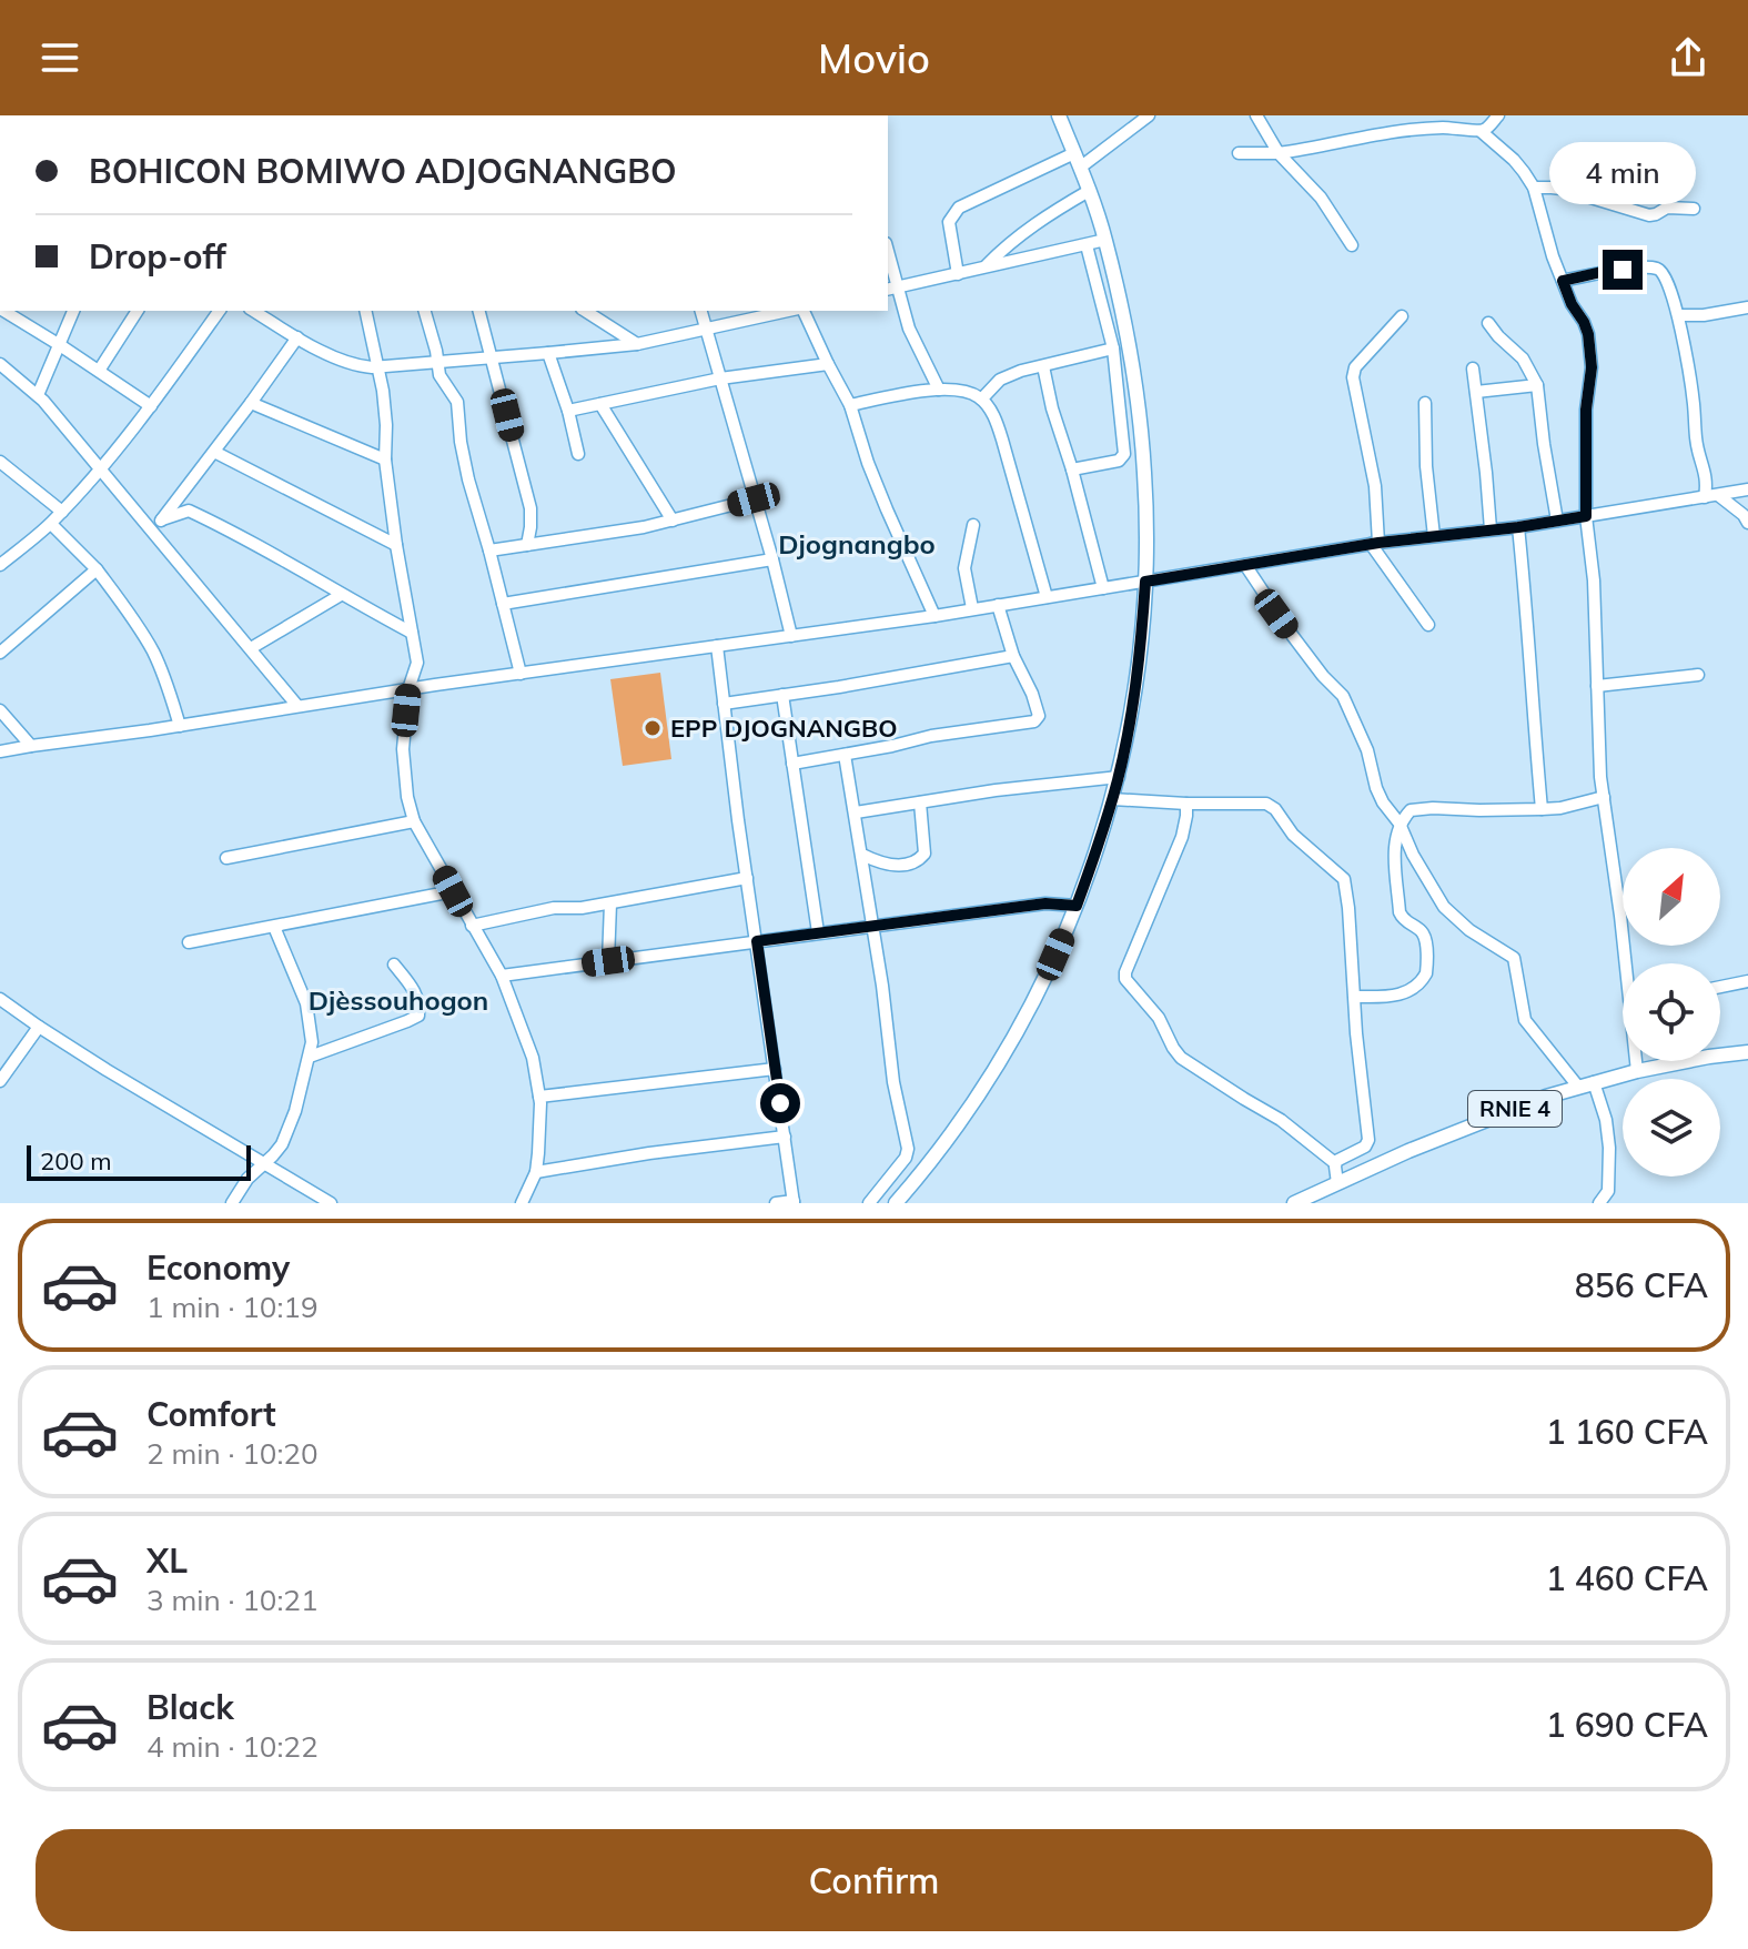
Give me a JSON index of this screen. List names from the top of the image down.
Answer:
{
  "streets": {
    "main road": ["RNIE 4"]
  },
  "districts": ["Djognangbo", "Djèssouhogon"],
  "places": ["EPP DJOGNANGBO"],
  "scale_bar": "200 m",
  "north": "top right",
  "page": {
    "header": "Movio",
    "banner": ["BOHICON BOMIWO ADJOGNANGBO", "Drop-off"],
    "bubble": "4 min",
    "scale": "200 m",
    "list": [
      {
        "name": "Economy",
        "note": "1 min · 10:19",
        "value": "856 CFA"
      },
      {
        "name": "Comfort",
        "note": "2 min · 10:20",
        "value": "1 160 CFA"
      },
      {
        "name": "XL",
        "note": "3 min · 10:21",
        "value": "1 460 CFA"
      },
      {
        "name": "Black",
        "note": "4 min · 10:22",
        "value": "1 690 CFA"
      }
    ],
    "buttons": "Confirm"
  }
}
